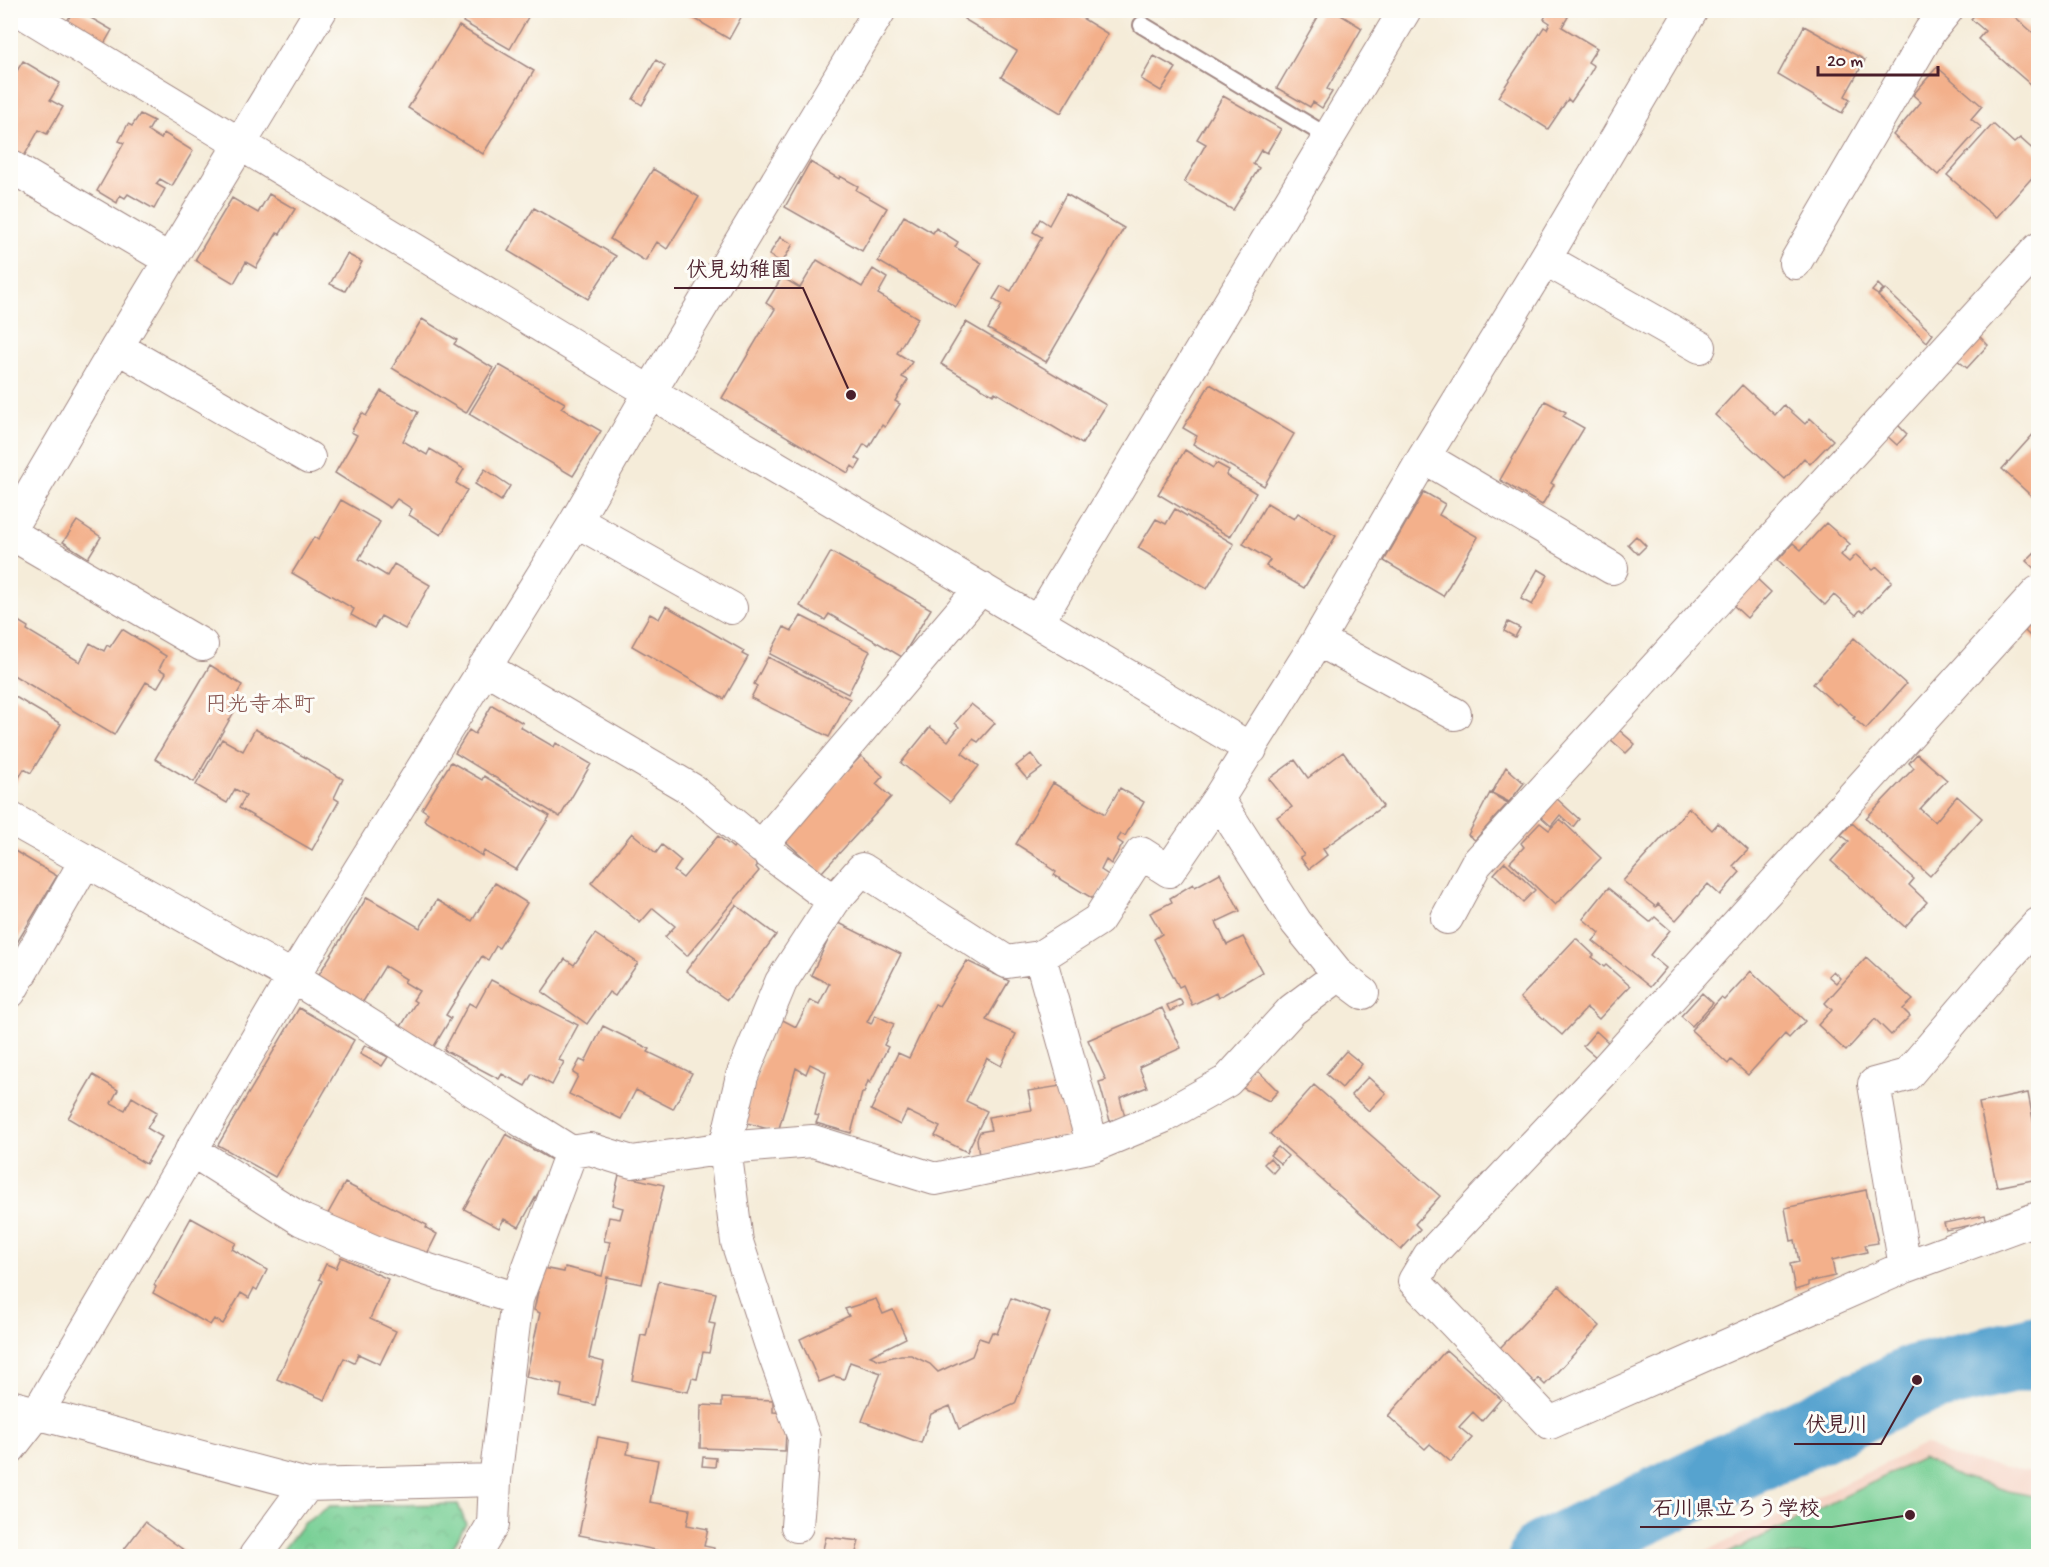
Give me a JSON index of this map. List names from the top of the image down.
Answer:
{
  "districts": ["円光寺本町"],
  "places": ["伏見幼稚園", "伏見川", "石川県立ろう学校"],
  "scale_bar": "20 m"
}
